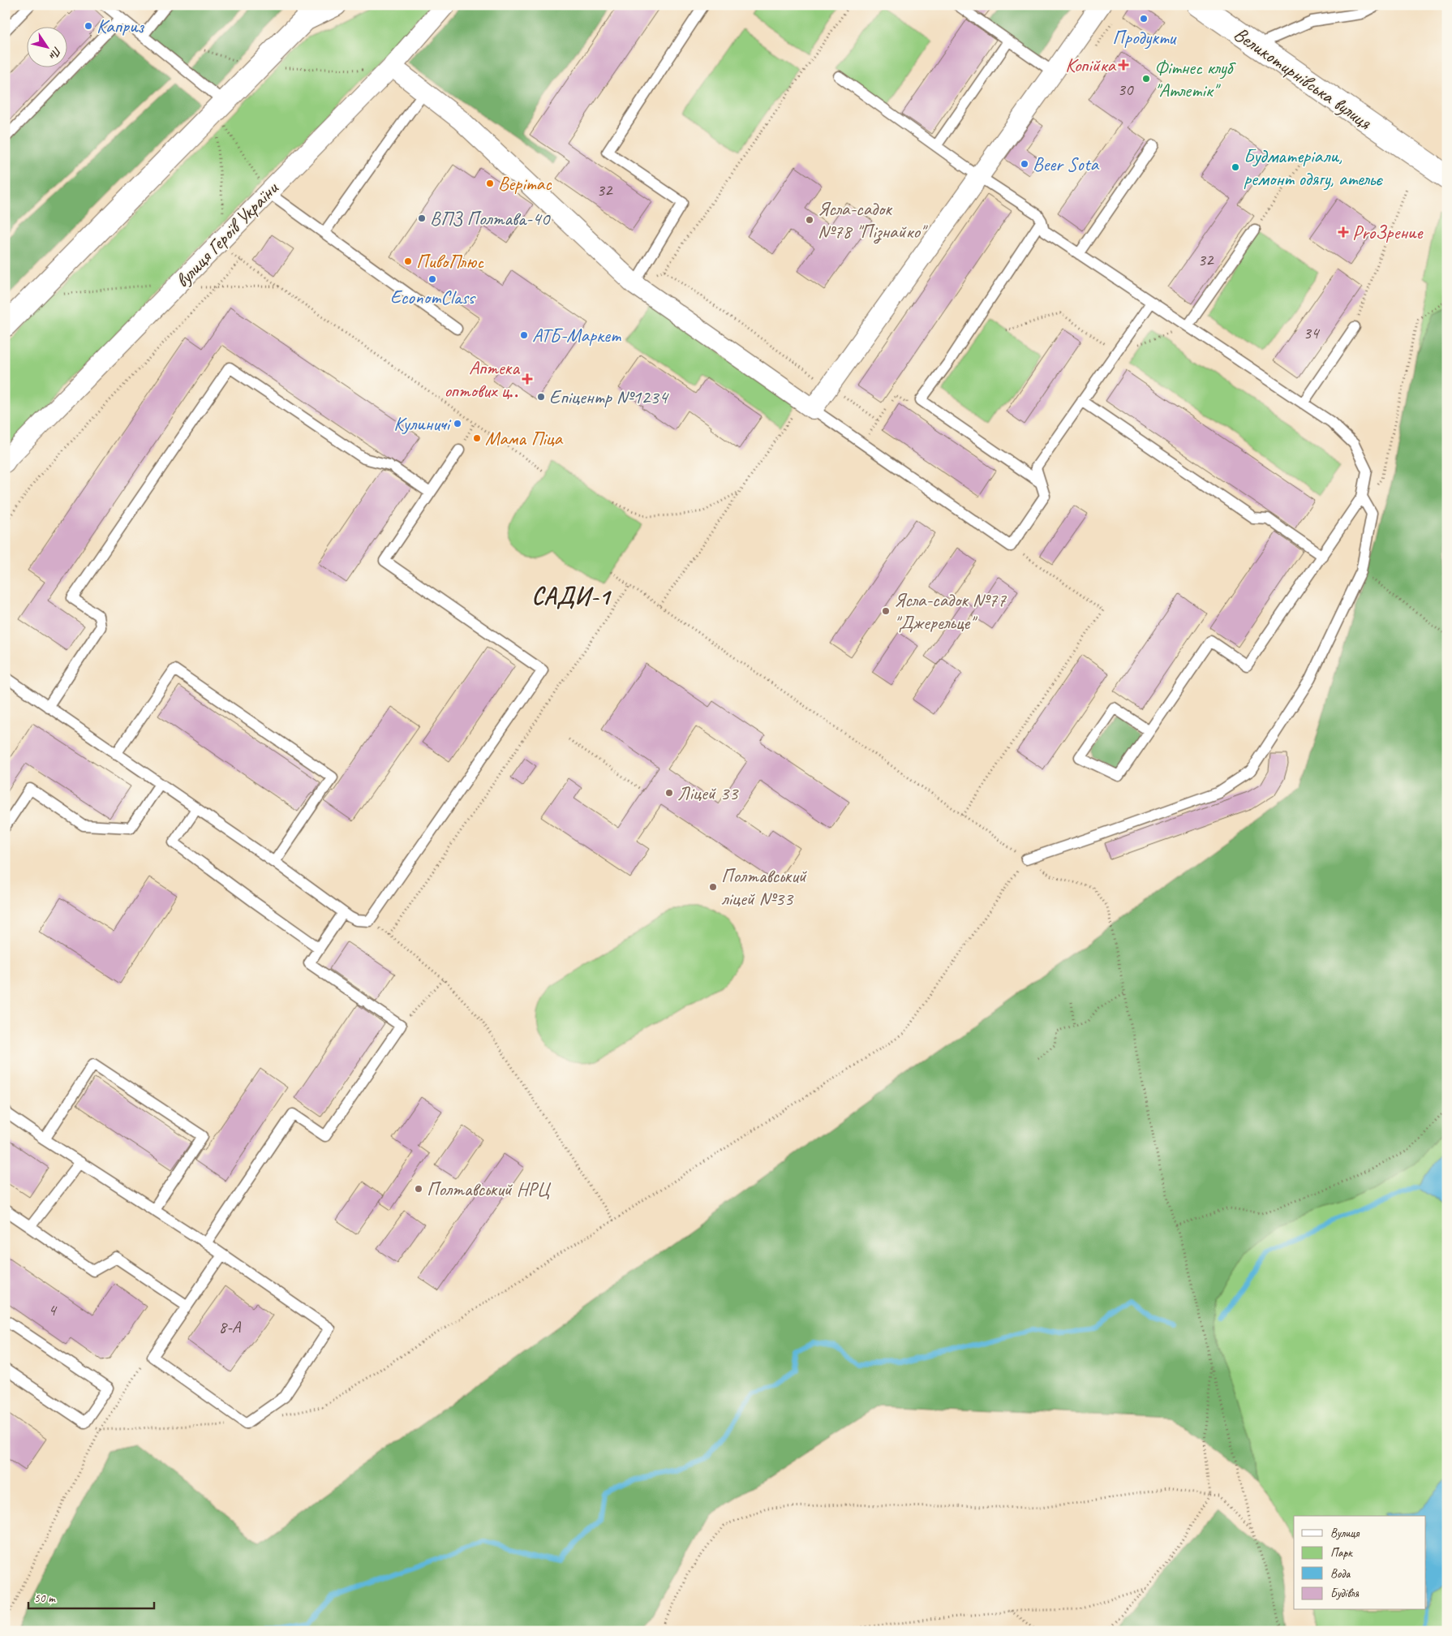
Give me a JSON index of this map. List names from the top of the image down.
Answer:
{
  "streets": {
    "main road": ["Великотирнівська вулиця"],
    "street": ["вулиця Героїв України"]
  },
  "districts": ["САДИ-1"],
  "places": {
    "other": [
      "Продукти",
      "Каприз",
      "Фітнес клуб \"Атлетік\"",
      "Beer Sota",
      "Будматеріали, ремонт одягу, ательє",
      "Верітас",
      "ВПЗ Полтава-40",
      "Ясла-садок №78 \"Пізнайко\"",
      "ПивоПлюс",
      "EconomClass",
      "АТБ-Маркет",
      "Епіцентр №1234",
      "Кулиничі",
      "Мама Піца",
      "Ясла-садок №77 \"Джерельце\"",
      "Ліцей 33",
      "Полтавський ліцей №33",
      "Полтавський НРЦ"
    ],
    "health": ["Копійка", "ProЗрение", "Аптека оптових ц‥"]
  },
  "house_numbers": [
    "30",
    "32",
    "32",
    "34",
    "4",
    "8-А"
  ],
  "legend": [
    "Вулиця",
    "Парк",
    "Вода",
    "Будівля"
  ],
  "scale_bar": "50 m",
  "north": "bottom right"
}
